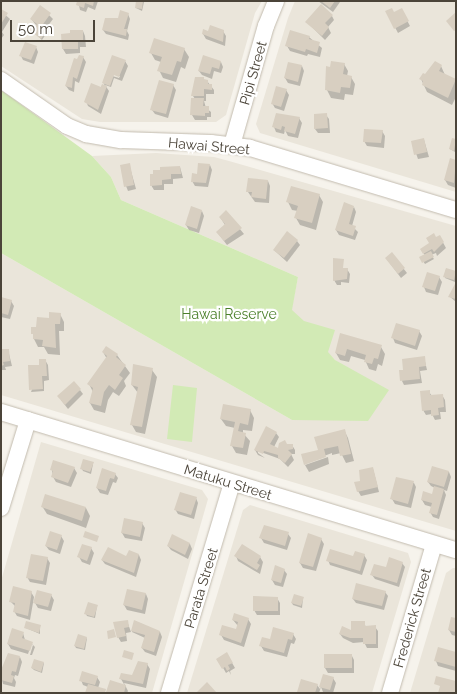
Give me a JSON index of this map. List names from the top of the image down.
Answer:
{
  "streets": {
    "street": [
      "Pipi Street",
      "Hawai Street",
      "Matuku Street",
      "Parata Street",
      "Frederick Street"
    ]
  },
  "crossings": [
    ["Pipi Street", "Hawai Street"],
    ["Matuku Street", "Parata Street"],
    ["Matuku Street", "Frederick Street"]
  ],
  "parks": ["Hawai Reserve"],
  "scale_bar": "50 m"
}
